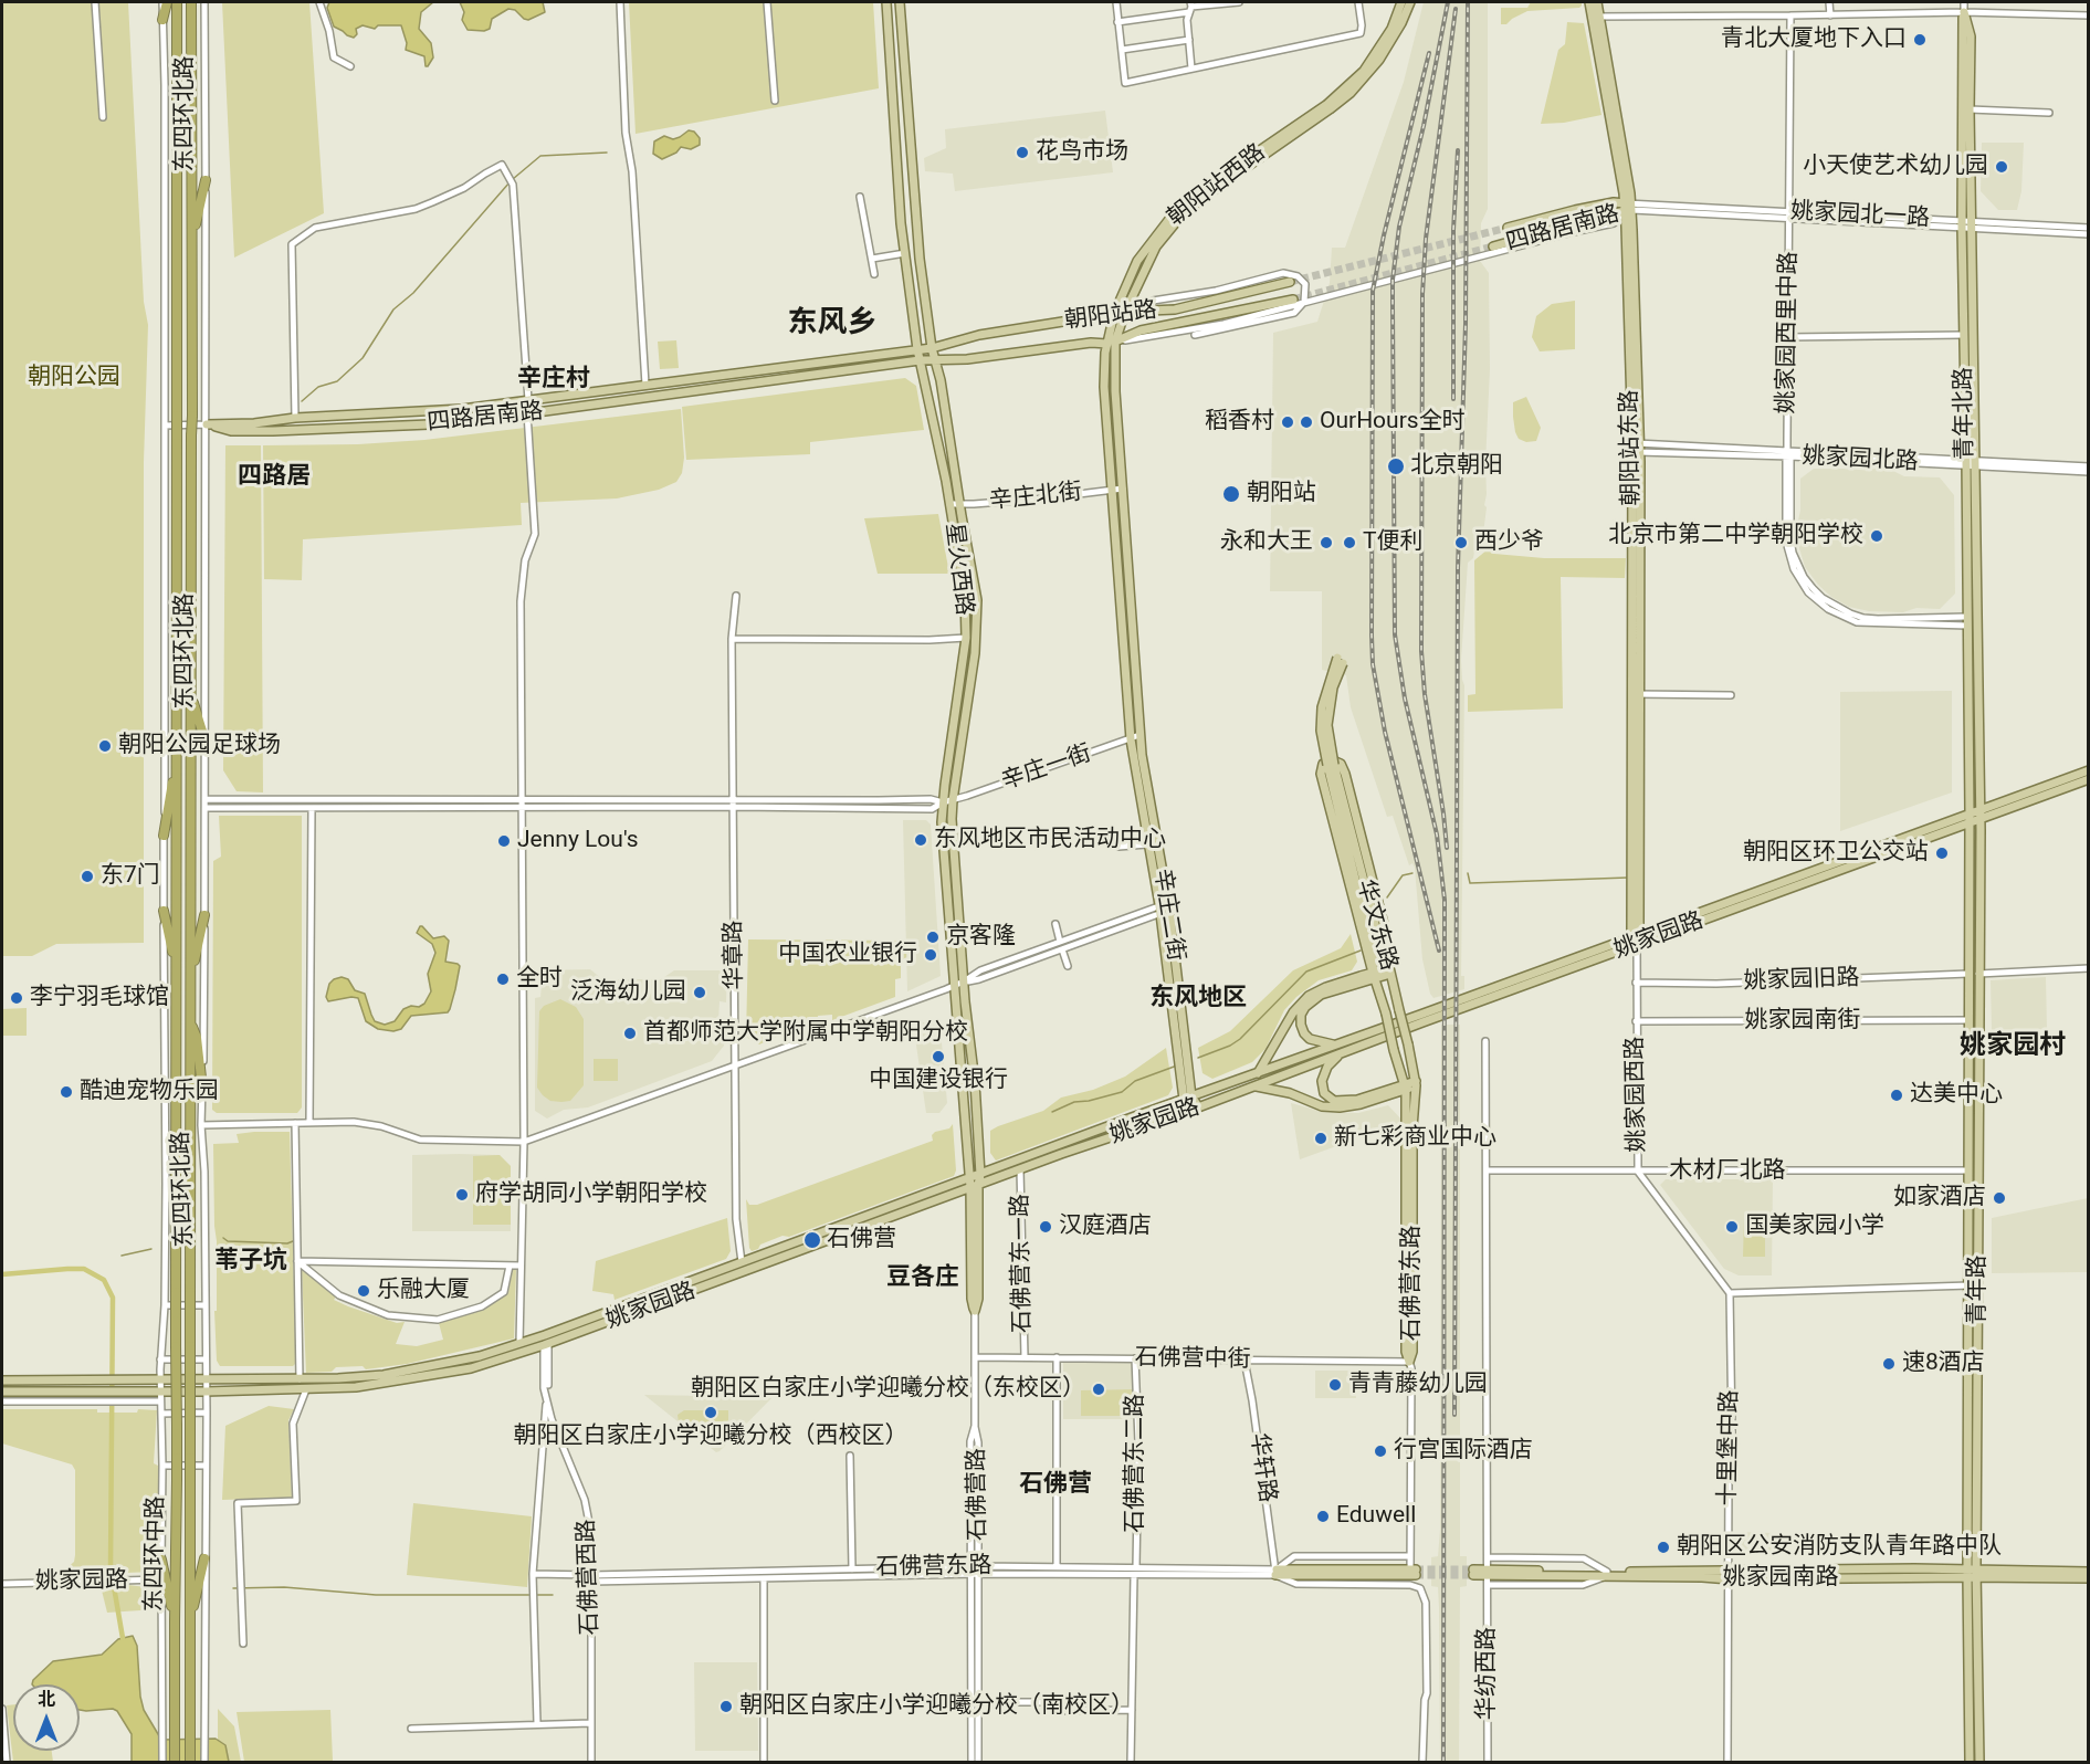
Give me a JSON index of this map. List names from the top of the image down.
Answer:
{
  "streets": {
    "highway": ["东四环北路", "东四环中路"],
    "main road": [
      "朝阳站西路",
      "四路居南路",
      "朝阳站路",
      "青年北路",
      "朝阳站东路",
      "星火西路",
      "辛庄二街",
      "华文东路",
      "姚家园路",
      "石佛营东路",
      "青年路",
      "石佛营路",
      "姚家园南路"
    ],
    "street": [
      "姚家园北一路",
      "姚家园西里中路",
      "姚家园北路",
      "辛庄北街",
      "辛庄一街",
      "华章路",
      "姚家园旧路",
      "姚家园南街",
      "姚家园西路",
      "木材厂北路",
      "石佛营东一路",
      "石佛营中街",
      "十里堡中路",
      "石佛营东二路",
      "华轩路",
      "石佛营西路",
      "华纺西路"
    ]
  },
  "crossings": [
    ["东四环北路", "四路居南路"],
    ["东四环北路", "朝阳站路"],
    ["东四环北路", "姚家园路"],
    ["东四环北路", "东四环中路"],
    ["朝阳站西路", "朝阳站路"],
    ["朝阳站西路", "辛庄北街"],
    ["朝阳站西路", "辛庄二街"],
    ["姚家园北一路", "四路居南路"],
    ["姚家园北一路", "姚家园西里中路"],
    ["姚家园北一路", "青年北路"],
    ["姚家园北一路", "朝阳站东路"],
    ["四路居南路", "朝阳站路"],
    ["四路居南路", "朝阳站东路"],
    ["四路居南路", "星火西路"],
    ["朝阳站路", "星火西路"],
    ["姚家园西里中路", "青年北路"],
    ["姚家园西里中路", "姚家园北路"],
    ["青年北路", "姚家园北路"],
    ["青年北路", "姚家园路"],
    ["青年北路", "青年路"],
    ["朝阳站东路", "姚家园北路"],
    ["朝阳站东路", "姚家园路"],
    ["辛庄北街", "星火西路"],
    ["辛庄北街", "辛庄二街"],
    ["星火西路", "辛庄一街"],
    ["星火西路", "姚家园路"],
    ["星火西路", "石佛营路"],
    ["辛庄一街", "辛庄二街"],
    ["辛庄一街", "华章路"],
    ["辛庄二街", "姚家园路"],
    ["华文东路", "石佛营东路"],
    ["姚家园路", "华章路"],
    ["姚家园路", "姚家园西路"],
    ["姚家园路", "石佛营东一路"],
    ["姚家园路", "青年路"],
    ["姚家园路", "石佛营路"],
    ["姚家园路", "东四环中路"],
    ["姚家园路", "石佛营西路"],
    ["姚家园旧路", "姚家园西路"],
    ["姚家园旧路", "青年路"],
    ["姚家园南街", "姚家园西路"],
    ["姚家园南街", "青年路"],
    ["姚家园西路", "木材厂北路"],
    ["姚家园西路", "十里堡中路"],
    ["木材厂北路", "青年路"],
    ["木材厂北路", "华纺西路"],
    ["石佛营东一路", "石佛营中街"],
    ["石佛营东路", "石佛营中街"],
    ["石佛营东路", "石佛营东二路"],
    ["石佛营东路", "华轩路"],
    ["石佛营东路", "石佛营路"],
    ["石佛营东路", "石佛营西路"],
    ["青年路", "姚家园南路"],
    ["石佛营中街", "石佛营东二路"],
    ["石佛营中街", "华轩路"],
    ["石佛营中街", "石佛营路"],
    ["十里堡中路", "姚家园南路"]
  ],
  "districts": [
    "东风乡",
    "辛庄村",
    "四路居",
    "东风地区",
    "姚家园村",
    "苇子坑",
    "豆各庄",
    "石佛营"
  ],
  "parks": ["朝阳公园"],
  "places": [
    "青北大厦地下入口",
    "花鸟市场",
    "小天使艺术幼儿园",
    "稻香村",
    "OurHours全时",
    "北京朝阳",
    "朝阳站",
    "北京市第二中学朝阳学校",
    "永和大王",
    "T便利",
    "西少爷",
    "朝阳公园足球场",
    "东风地区市民活动中心",
    "Jenny Lou's",
    "朝阳区环卫公交站",
    "东7门",
    "京客隆",
    "中国农业银行",
    "全时",
    "泛海幼儿园",
    "李宁羽毛球馆",
    "首都师范大学附属中学朝阳分校",
    "中国建设银行",
    "酷迪宠物乐园",
    "达美中心",
    "新七彩商业中心",
    "府学胡同小学朝阳学校",
    "如家酒店",
    "汉庭酒店",
    "国美家园小学",
    "石佛营",
    "乐融大厦",
    "速8酒店",
    "青青藤幼儿园",
    "朝阳区白家庄小学迎曦分校（东校区）",
    "朝阳区白家庄小学迎曦分校（西校区）",
    "行宫国际酒店",
    "Eduwell",
    "朝阳区公安消防支队青年路中队",
    "朝阳区白家庄小学迎曦分校（南校区）"
  ],
  "north": "top"
}
